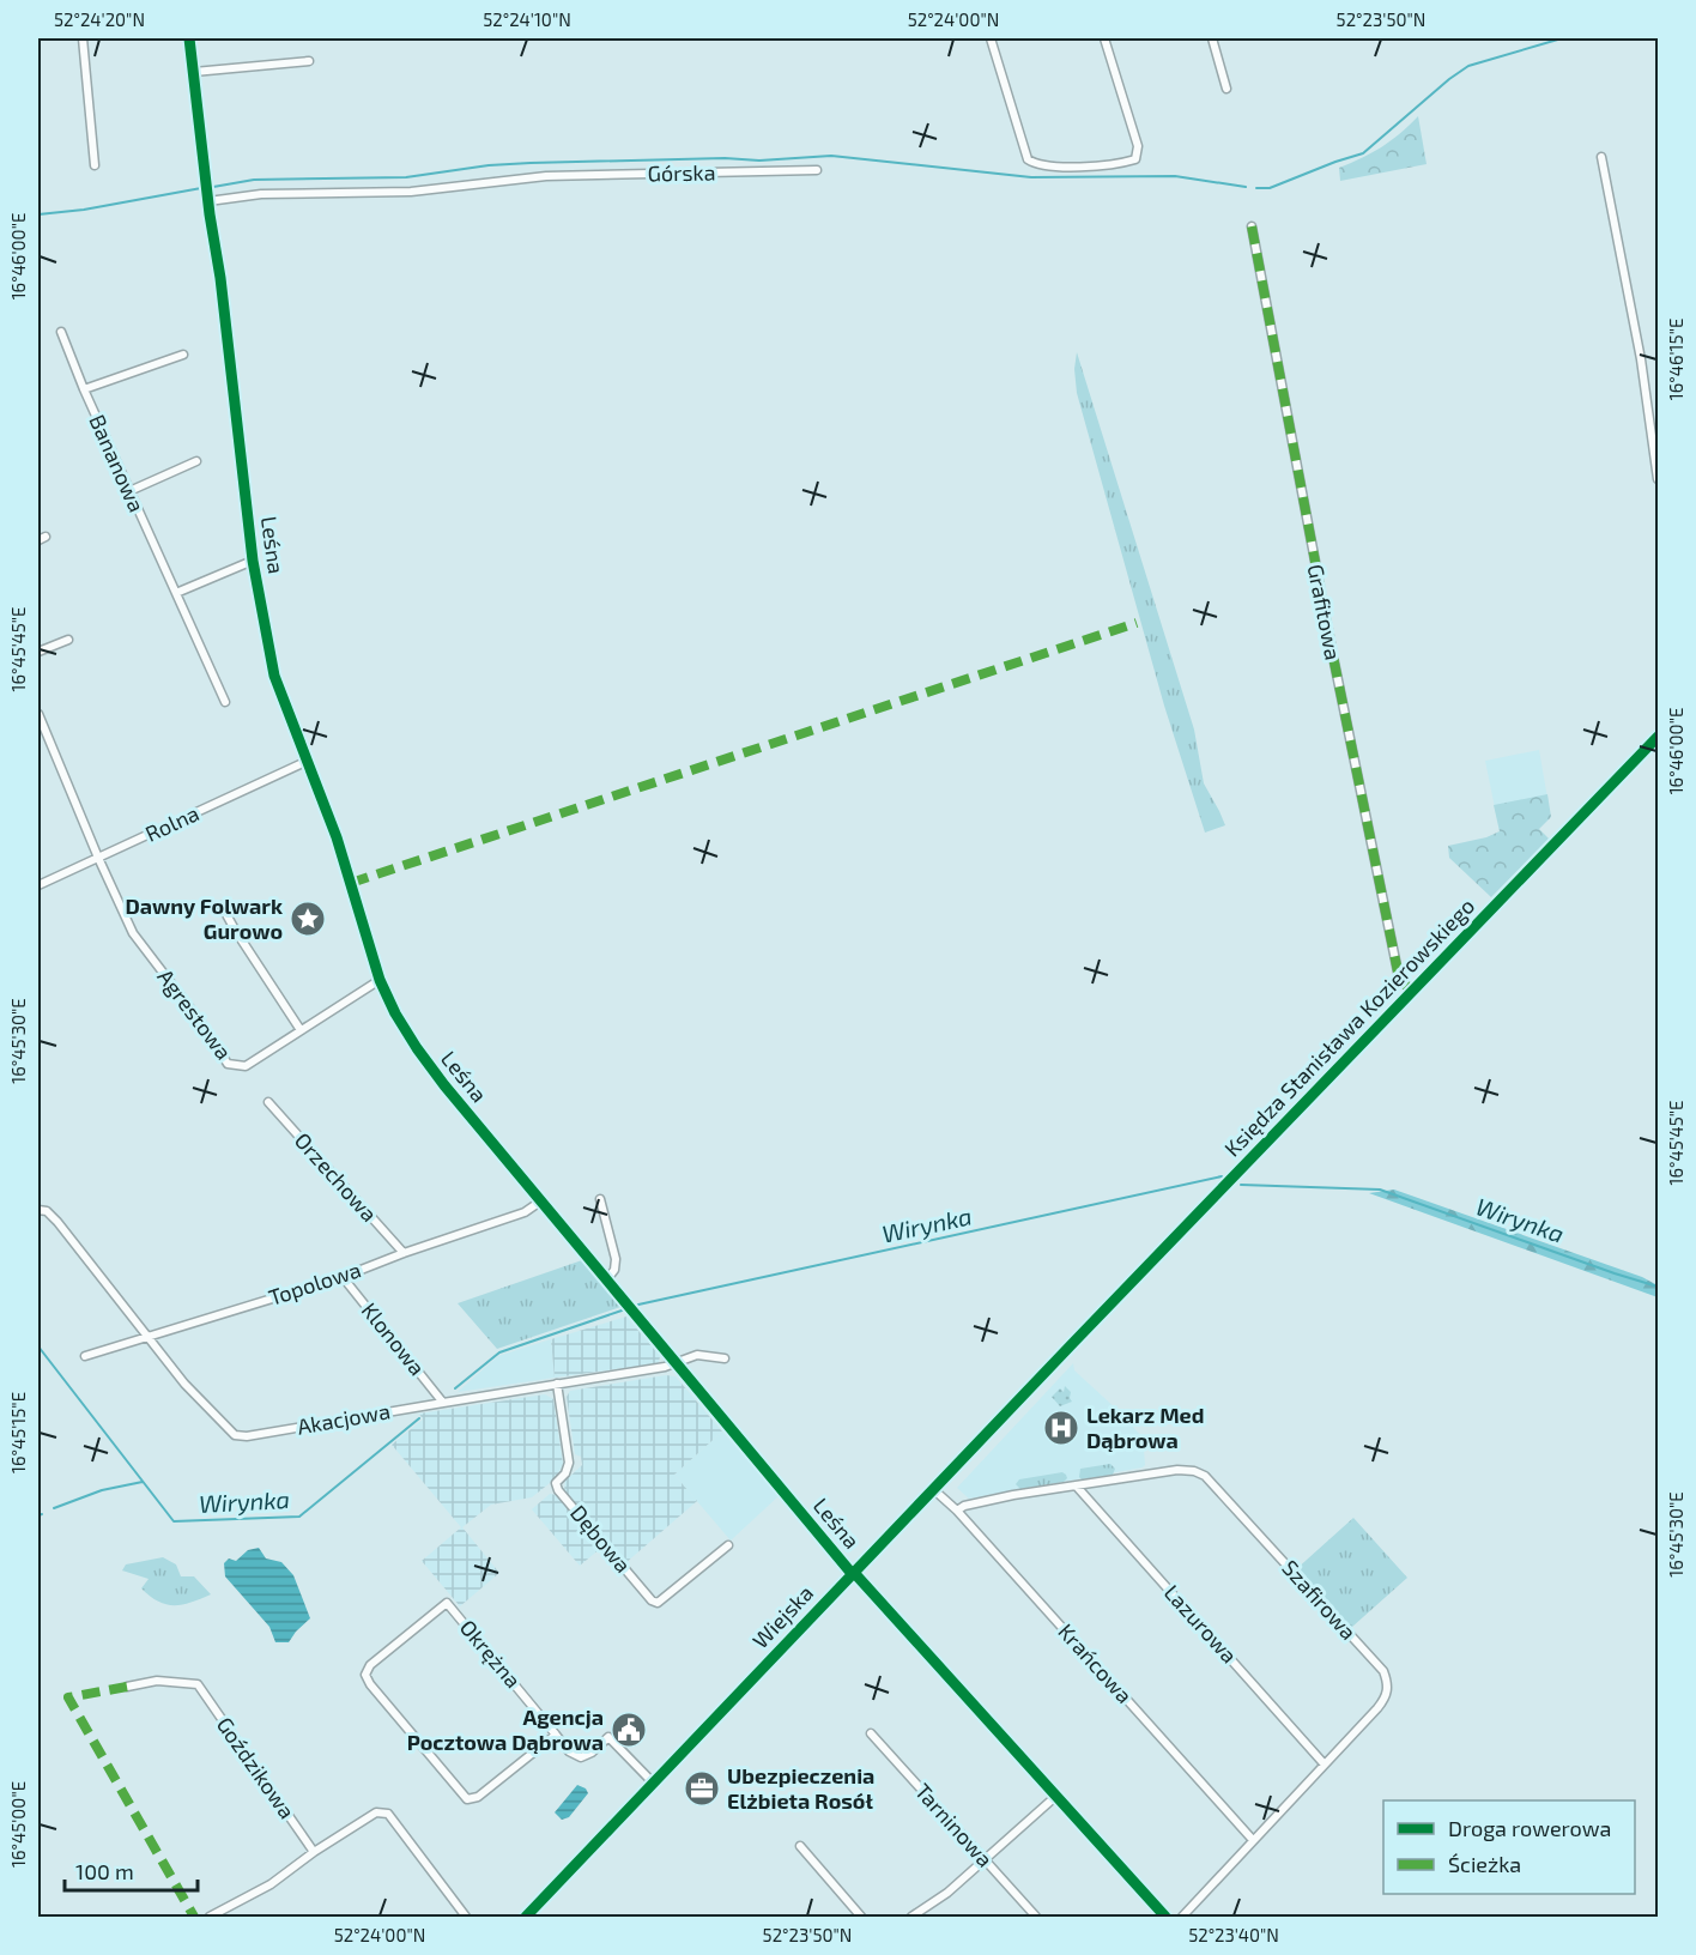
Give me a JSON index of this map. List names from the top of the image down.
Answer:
{
  "streets": {
    "street": [
      "Górska",
      "Bananowa",
      "Leśna",
      "Grafitowa",
      "Rolna",
      "Agrestowa",
      "Księdza Stanisława Kozierowskiego",
      "Orzechowa",
      "Topolowa",
      "Klonowa",
      "Akacjowa",
      "Dębowa",
      "Szafirowa",
      "Wiejska",
      "Lazurowa",
      "Okrężna",
      "Krańcowa",
      "Goździkowa",
      "Tarninowa"
    ]
  },
  "crossings": [
    ["Górska", "Leśna"],
    ["Leśna", "Rolna"],
    ["Leśna", "Agrestowa"],
    ["Leśna", "Topolowa"],
    ["Leśna", "Akacjowa"],
    ["Leśna", "Wiejska"],
    ["Grafitowa", "Księdza Stanisława Kozierowskiego"],
    ["Rolna", "Agrestowa"],
    ["Księdza Stanisława Kozierowskiego", "Wiejska"],
    ["Orzechowa", "Topolowa"],
    ["Topolowa", "Klonowa"],
    ["Topolowa", "Akacjowa"],
    ["Klonowa", "Akacjowa"],
    ["Akacjowa", "Dębowa"],
    ["Szafirowa", "Lazurowa"],
    ["Szafirowa", "Krańcowa"],
    ["Wiejska", "Okrężna"],
    ["Wiejska", "Krańcowa"]
  ],
  "water": ["Wirynka"],
  "places": {
    "place": ["Dawny Folwark Gurowo"],
    "hospital": ["Lekarz Med Dąbrowa"],
    "public building": ["Agencja Pocztowa Dąbrowa"],
    "office": ["Ubezpieczenia Elżbieta Rosół"]
  },
  "legend": ["Droga rowerowa", "Ścieżka"],
  "scale_bar": "100 m",
  "coordinates": [
    "52°24'20\"N",
    "52°24'10\"N",
    "52°24'00\"N",
    "52°23'50\"N",
    "16°46'00\"E",
    "16°46'15\"E",
    "16°45'45\"E",
    "16°45'30\"E",
    "16°45'15\"E",
    "16°45'00\"E",
    "52°23'40\"N"
  ]
}
